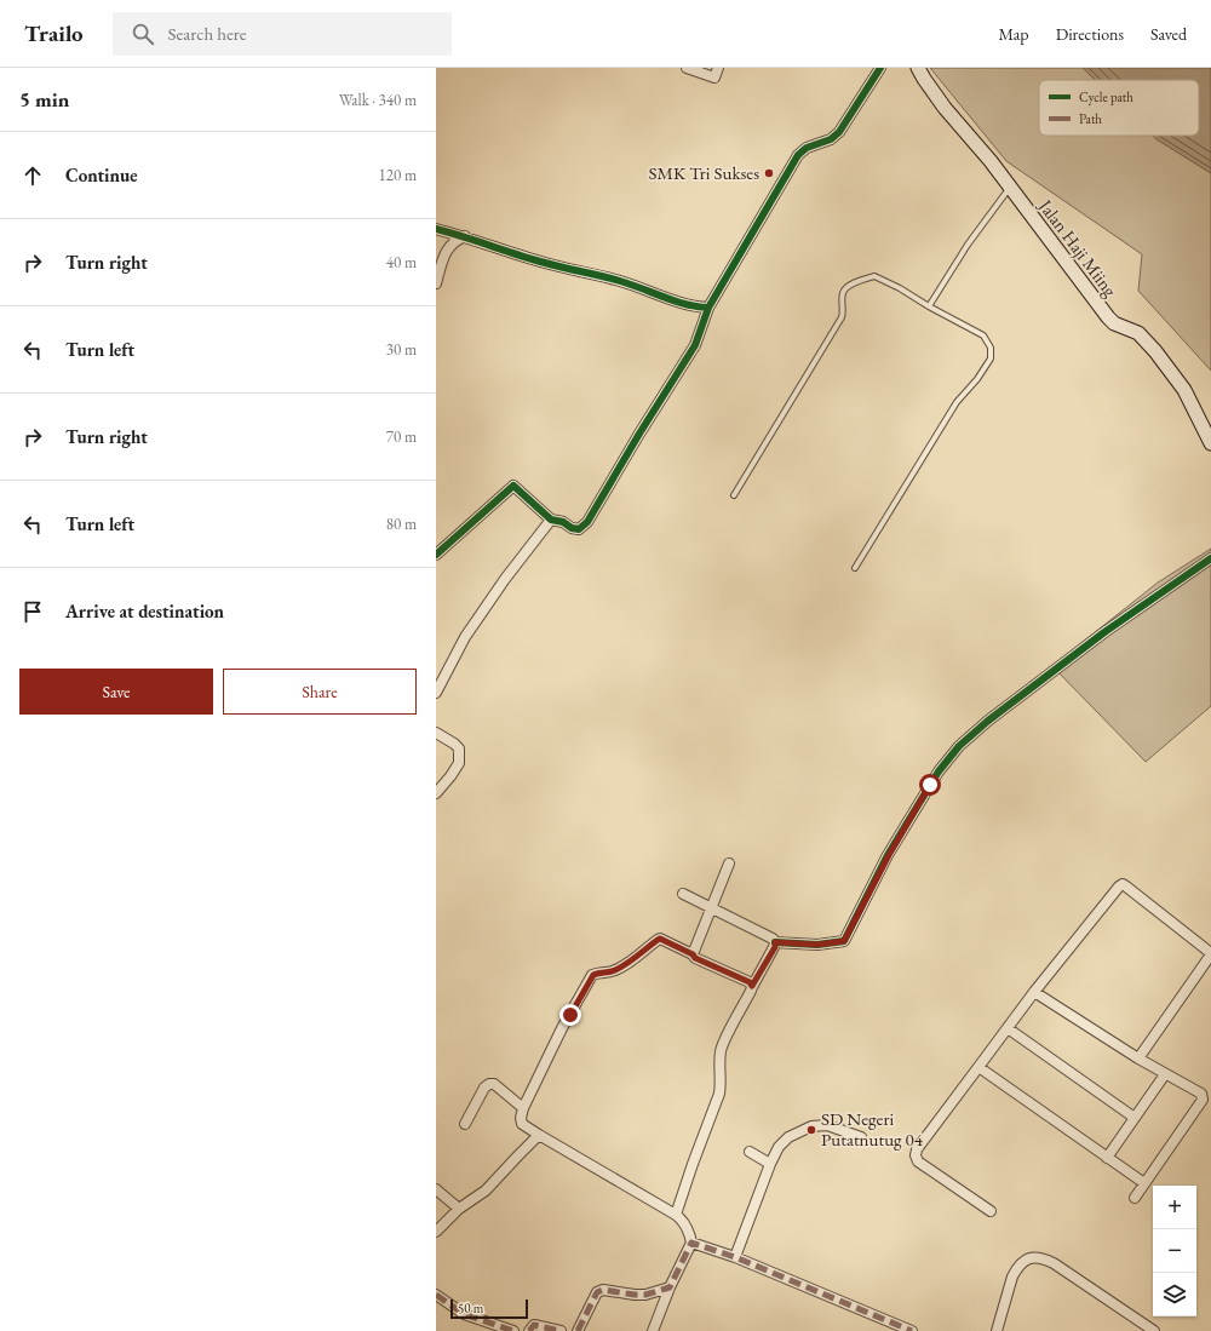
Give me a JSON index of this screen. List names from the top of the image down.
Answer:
{
  "streets": {
    "main road": ["Jalan Haji Miing"]
  },
  "places": ["SMK Tri Sukses", "SD Negeri Putatnutug 04"],
  "legend": ["Cycle path", "Path"],
  "scale_bar": "50 m",
  "page": {
    "header": "Trailo",
    "search": "Search here",
    "nav": ["Map", "Directions", "Saved"],
    "heading": ["5 min", "Walk · 340 m"],
    "list": [
      ["Continue", "120 m"],
      ["Turn right", "40 m"],
      ["Turn left", "30 m"],
      ["Turn right", "70 m"],
      ["Turn left", "80 m"],
      "Arrive at destination"
    ],
    "buttons": ["Save", "Share"],
    "map_buttons": ["+", "−"],
    "scale": "50 m"
  }
}
